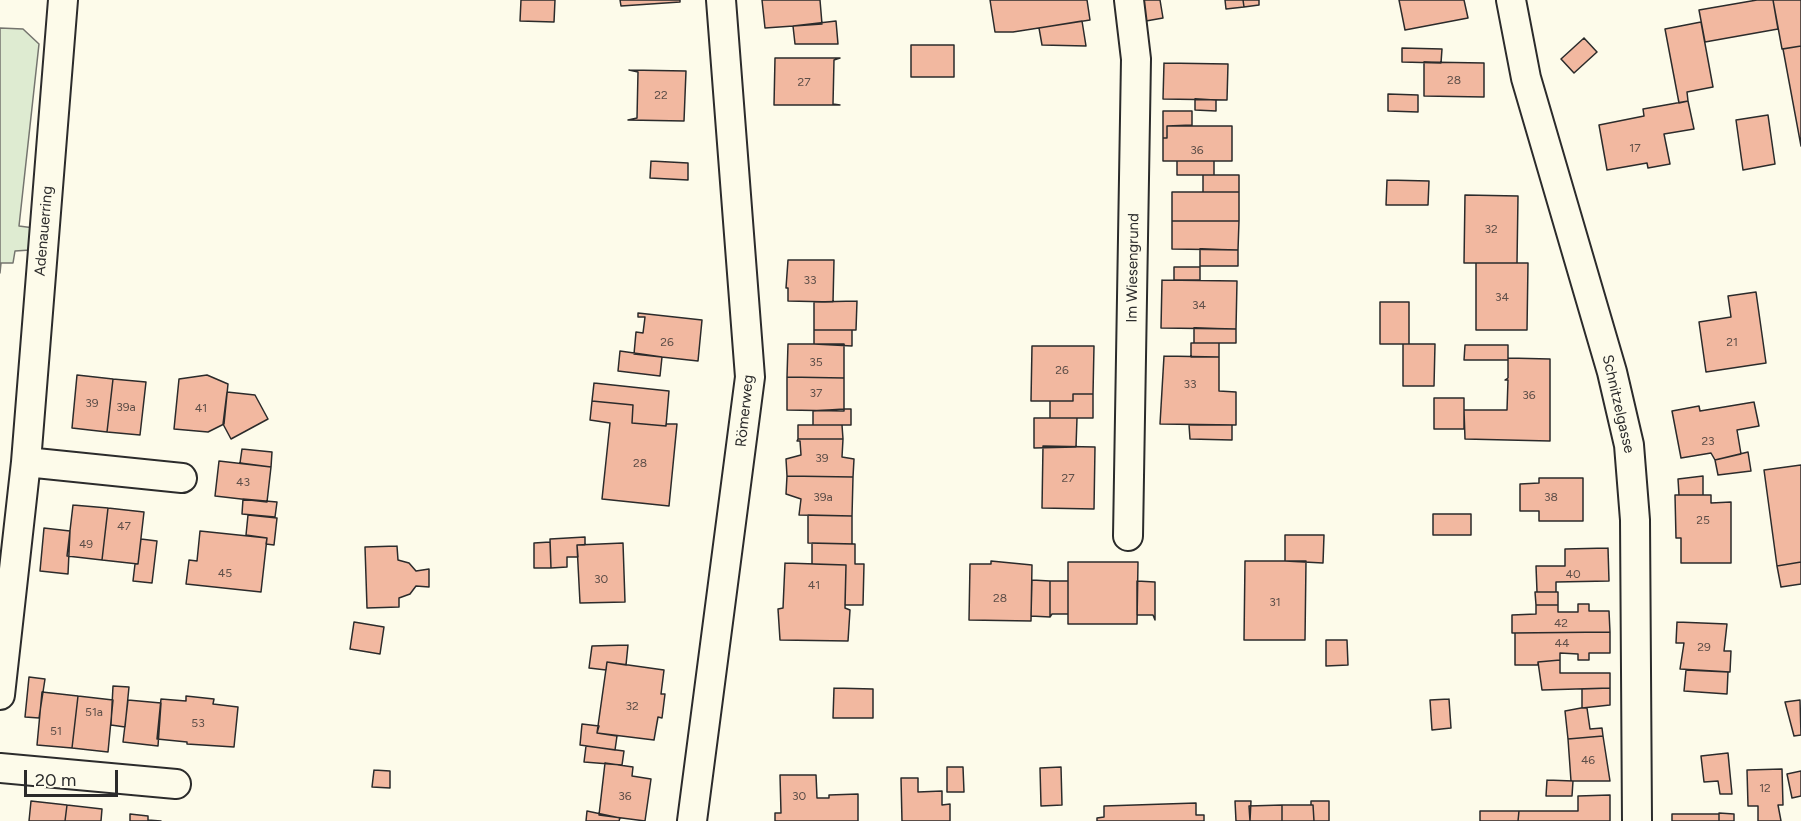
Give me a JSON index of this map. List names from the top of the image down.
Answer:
{
  "streets": {
    "street": [
      "Adenauerring",
      "Im Wiesengrund",
      "Schnitzelgasse",
      "Römerweg"
    ]
  },
  "house_numbers": [
    "28",
    "27",
    "22",
    "17",
    "36",
    "32",
    "33",
    "34",
    "34",
    "26",
    "21",
    "35",
    "26",
    "33",
    "37",
    "36",
    "39",
    "39a",
    "41",
    "23",
    "39",
    "28",
    "27",
    "43",
    "39a",
    "38",
    "25",
    "47",
    "49",
    "45",
    "40",
    "30",
    "41",
    "28",
    "31",
    "42",
    "44",
    "29",
    "32",
    "51a",
    "53",
    "51",
    "46",
    "12",
    "36",
    "30"
  ],
  "scale_bar": "20 m"
}
